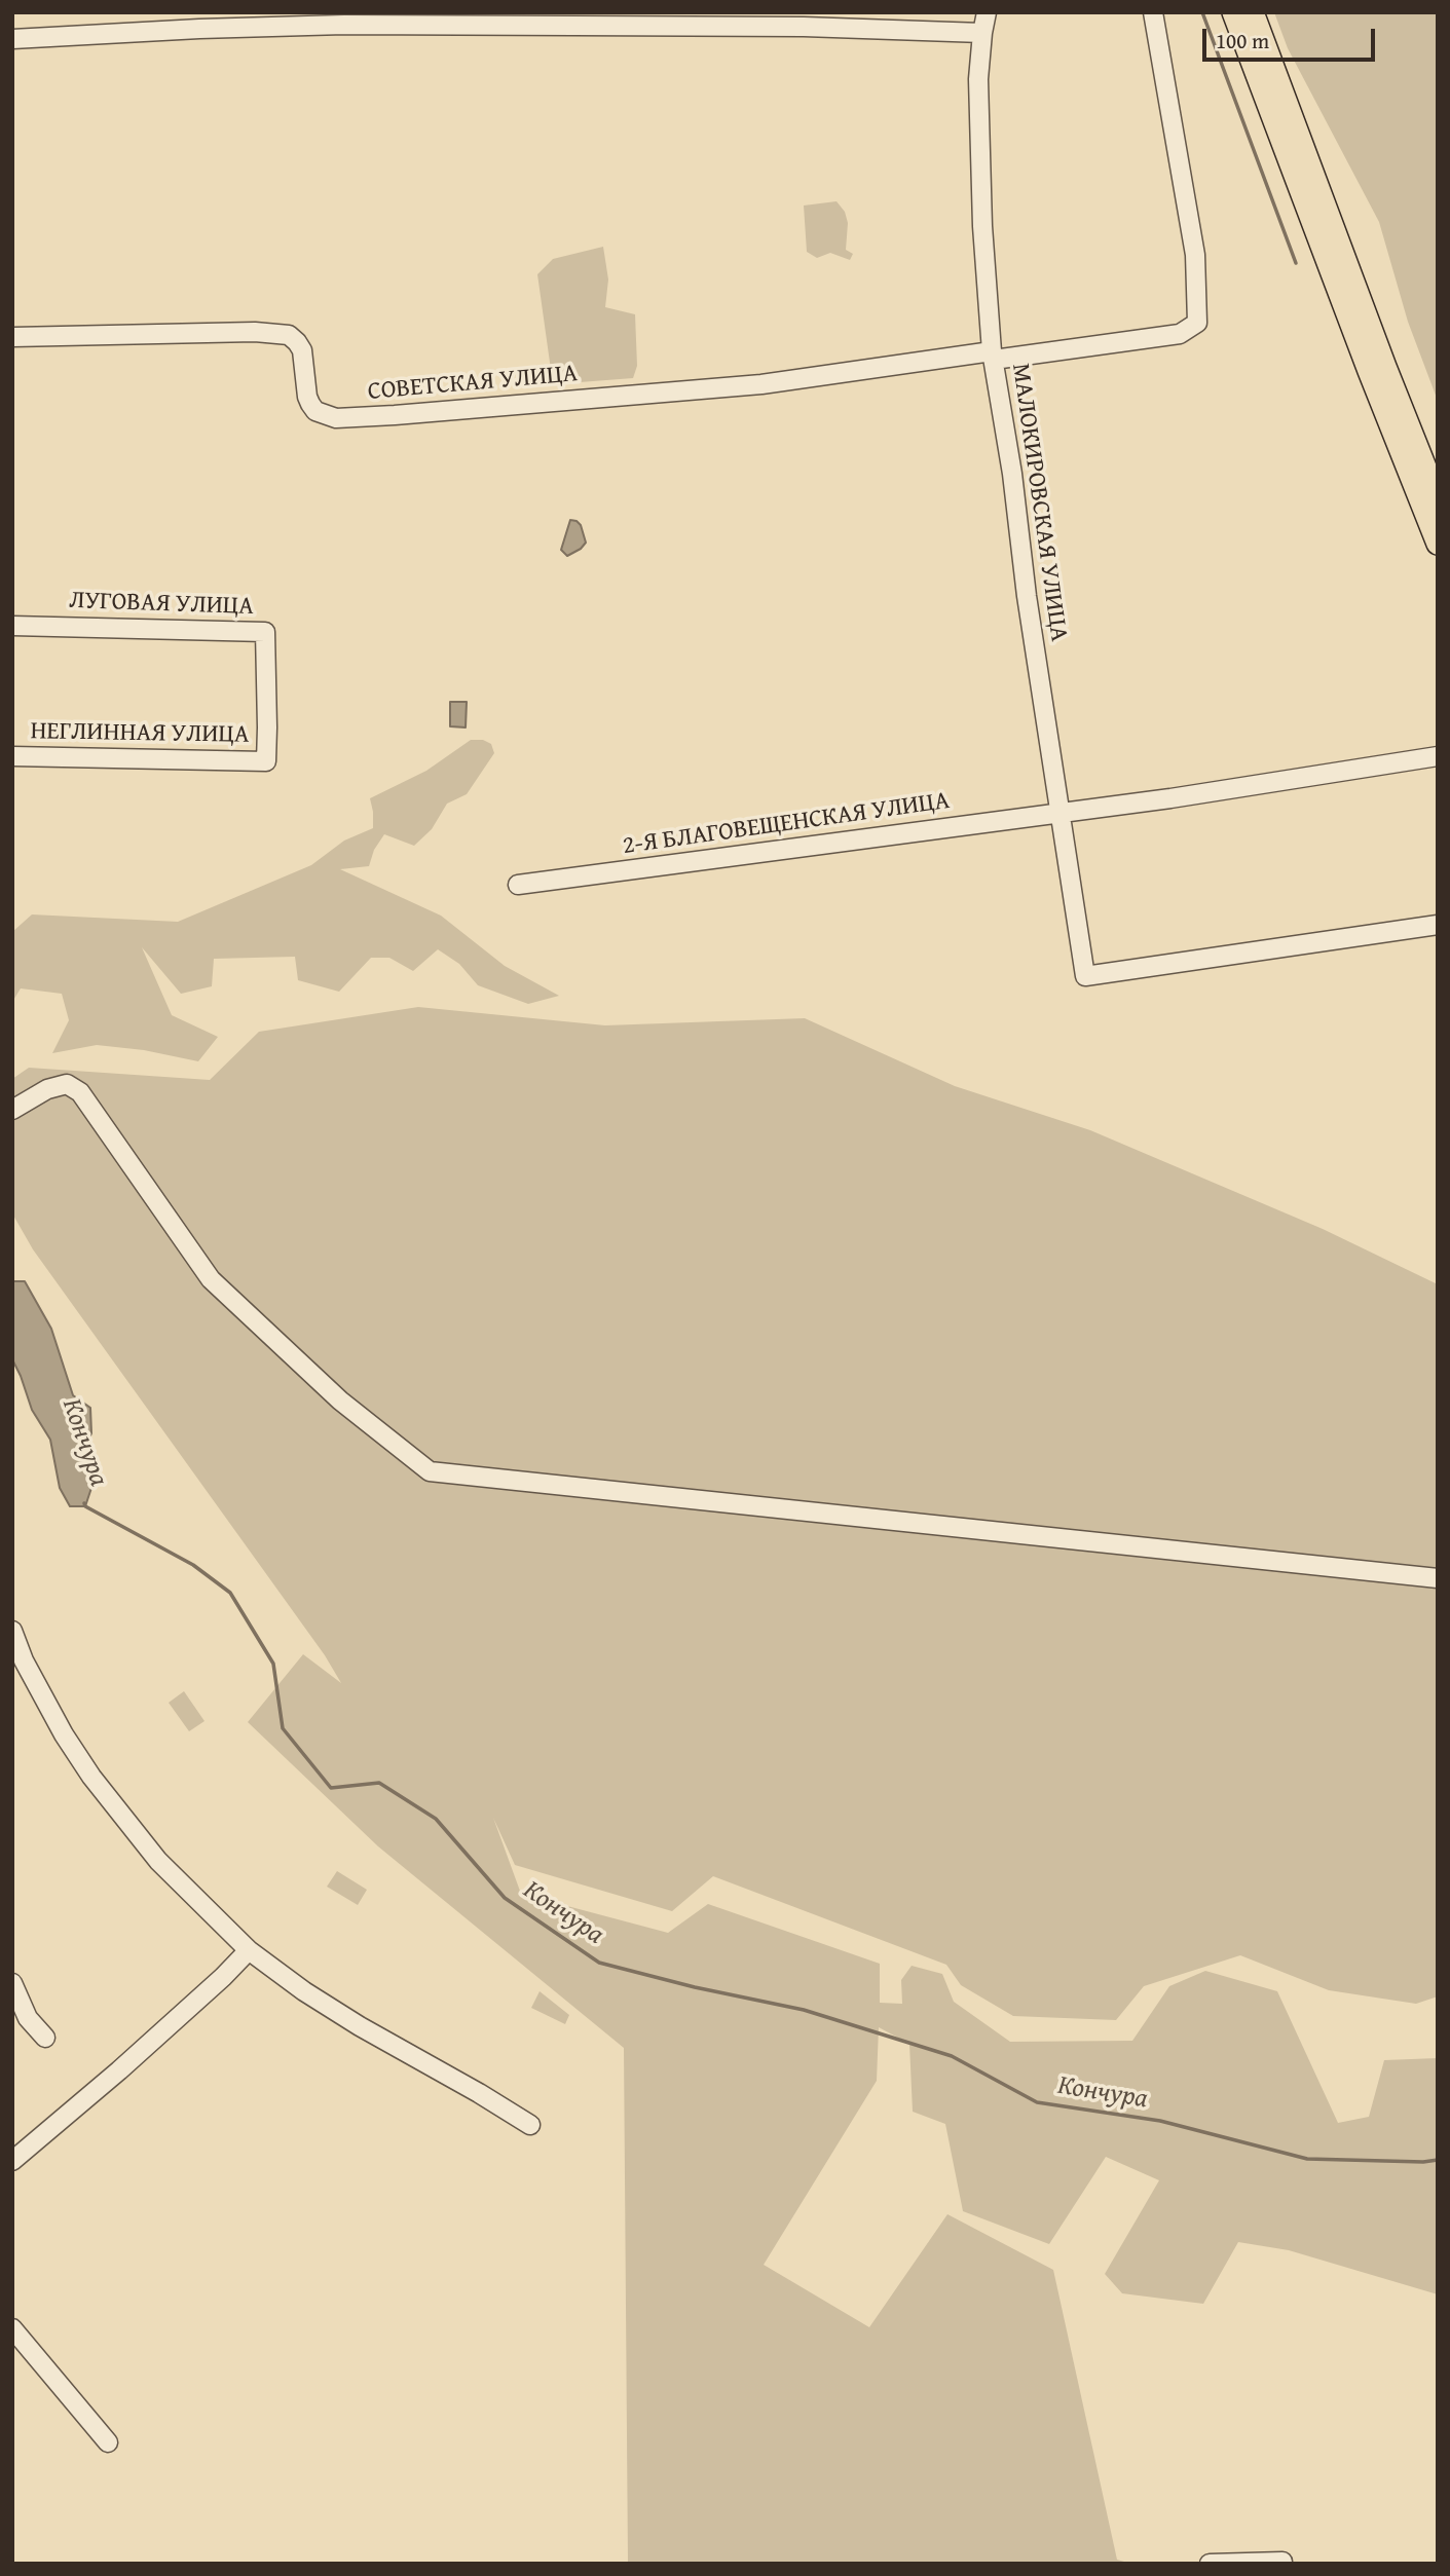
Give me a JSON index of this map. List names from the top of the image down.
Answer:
{
  "streets": {
    "street": [
      "СОВЕТСКАЯ УЛИЦА",
      "МАЛОКИРОВСКАЯ УЛИЦА",
      "ЛУГОВАЯ УЛИЦА",
      "НЕГЛИННАЯ УЛИЦА",
      "2-Я БЛАГОВЕЩЕНСКАЯ УЛИЦА"
    ]
  },
  "crossings": [
    ["СОВЕТСКАЯ УЛИЦА", "МАЛОКИРОВСКАЯ УЛИЦА"],
    ["МАЛОКИРОВСКАЯ УЛИЦА", "2-Я БЛАГОВЕЩЕНСКАЯ УЛИЦА"],
    ["ЛУГОВАЯ УЛИЦА", "НЕГЛИННАЯ УЛИЦА"]
  ],
  "water": ["Кончура"],
  "scale_bar": "100 m"
}
